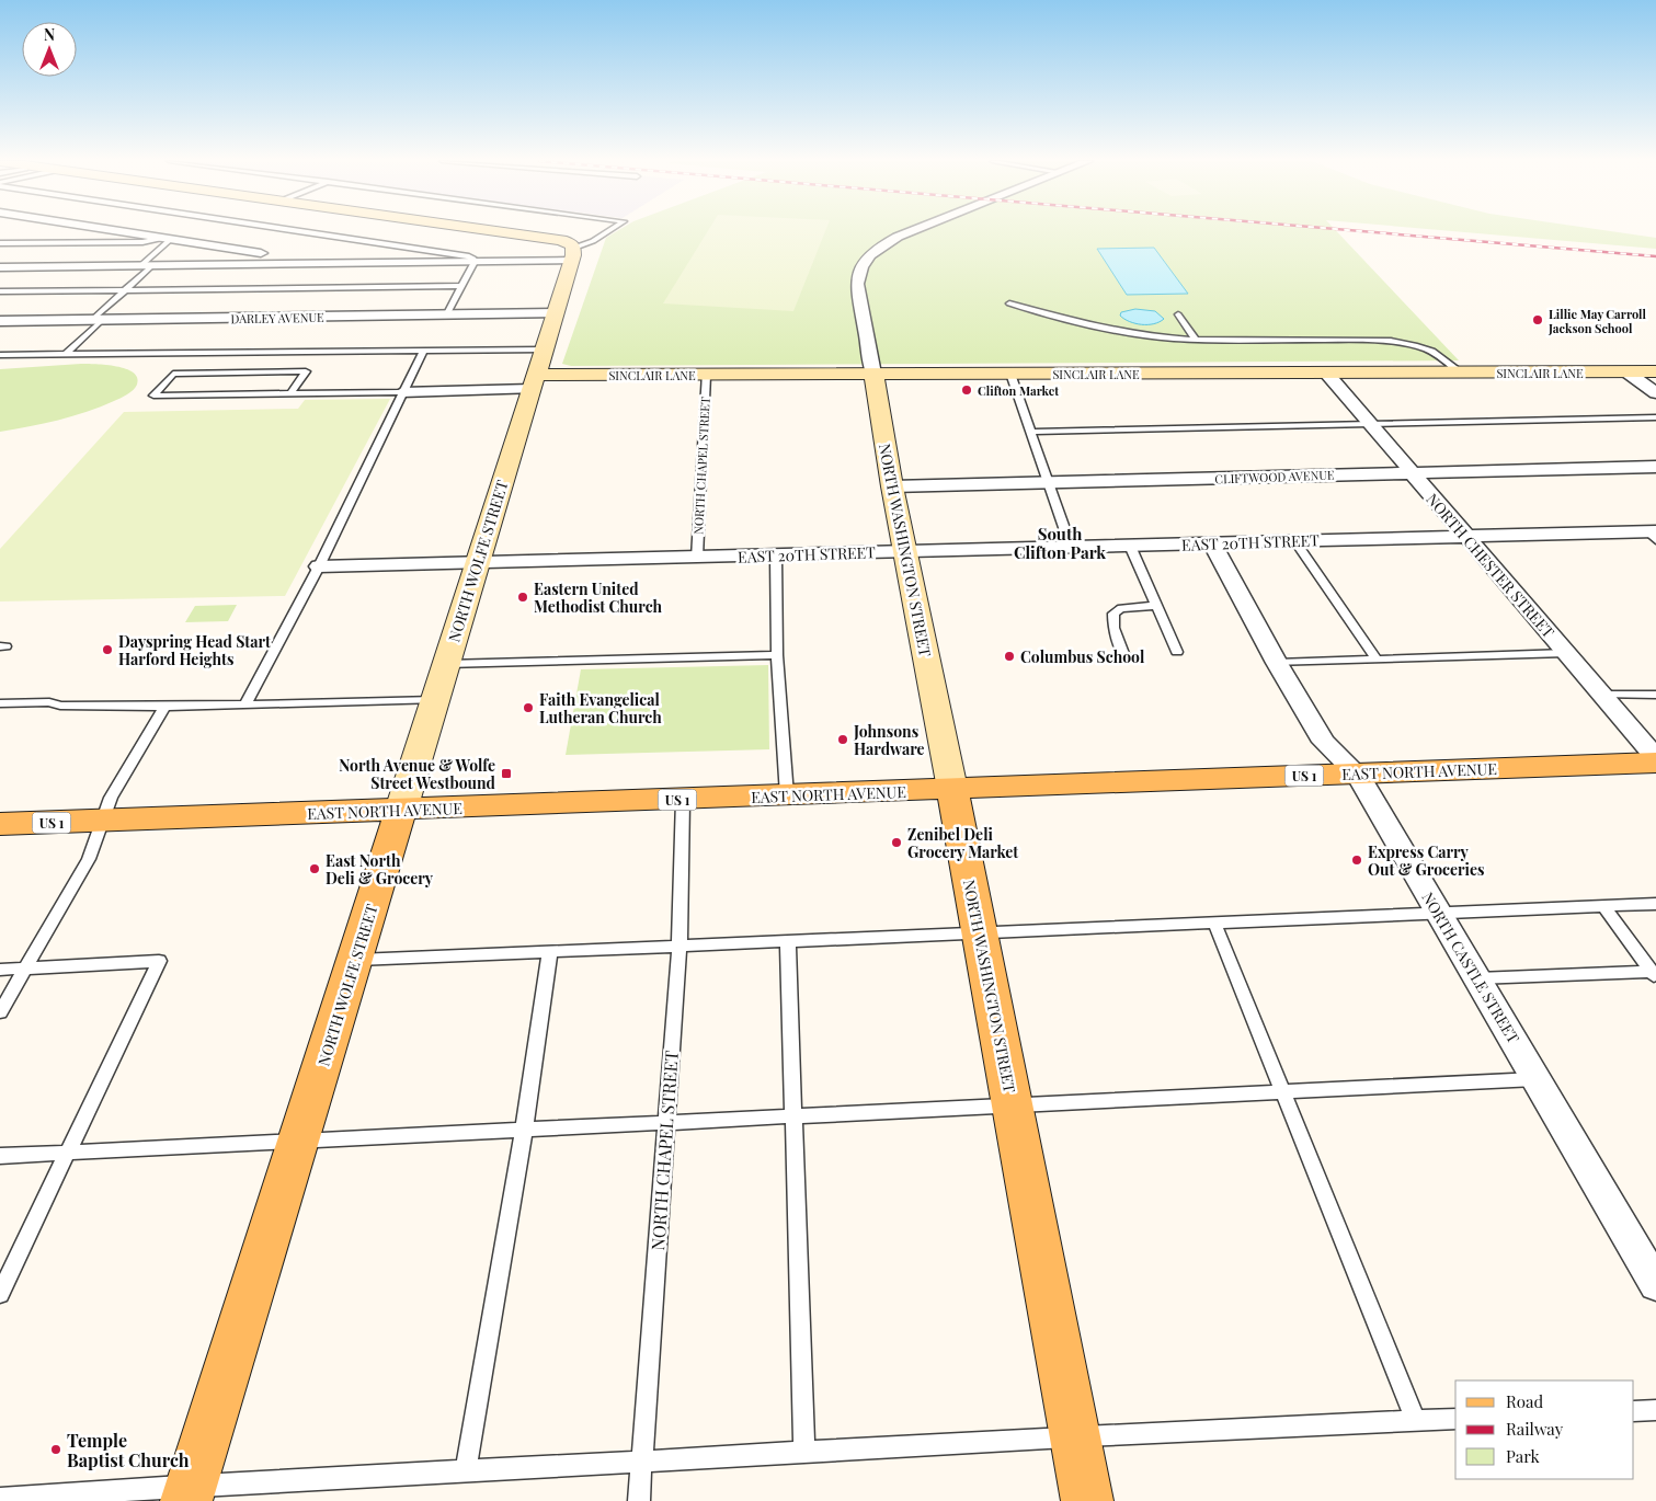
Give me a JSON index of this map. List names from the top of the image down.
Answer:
{
  "streets": {
    "main road": [
      "SINCLAIR LANE",
      "NORTH WASHINGTON STREET",
      "NORTH WOLFE STREET",
      "EAST NORTH AVENUE",
      "US 1"
    ],
    "street": [
      "DARLEY AVENUE",
      "CLIFTWOOD AVENUE",
      "EAST 20TH STREET",
      "NORTH CHESTER STREET",
      "NORTH CASTLE STREET"
    ],
    "lane": ["NORTH CHAPEL STREET"]
  },
  "crossings": [
    ["DARLEY AVENUE", "NORTH WOLFE STREET"],
    ["SINCLAIR LANE", "NORTH CHAPEL STREET"],
    ["SINCLAIR LANE", "NORTH WASHINGTON STREET"],
    ["SINCLAIR LANE", "NORTH WOLFE STREET"],
    ["SINCLAIR LANE", "NORTH CHESTER STREET"],
    ["NORTH CHAPEL STREET", "EAST 20TH STREET"],
    ["NORTH CHAPEL STREET", "EAST NORTH AVENUE"],
    ["CLIFTWOOD AVENUE", "NORTH WASHINGTON STREET"],
    ["CLIFTWOOD AVENUE", "NORTH CHESTER STREET"],
    ["EAST 20TH STREET", "NORTH WASHINGTON STREET"],
    ["EAST 20TH STREET", "NORTH WOLFE STREET"],
    ["EAST 20TH STREET", "NORTH CHESTER STREET"],
    ["EAST 20TH STREET", "NORTH CASTLE STREET"],
    ["NORTH WASHINGTON STREET", "EAST NORTH AVENUE"],
    ["NORTH WOLFE STREET", "EAST NORTH AVENUE"],
    ["EAST NORTH AVENUE", "NORTH CASTLE STREET"]
  ],
  "districts": ["South Clifton Park"],
  "places": {
    "other": [
      "Lillie May Carroll Jackson School",
      "Clifton Market",
      "Eastern United Methodist Church",
      "Dayspring Head Start Harford Heights",
      "Columbus School",
      "Faith Evangelical Lutheran Church",
      "Johnsons Hardware",
      "Zenibel Deli Grocery Market",
      "Express Carry Out & Groceries",
      "East North Deli & Grocery",
      "Temple Baptist Church"
    ],
    "transit": ["North Avenue & Wolfe Street Westbound"]
  },
  "legend": ["Road", "Railway", "Park"],
  "north": "top"
}
